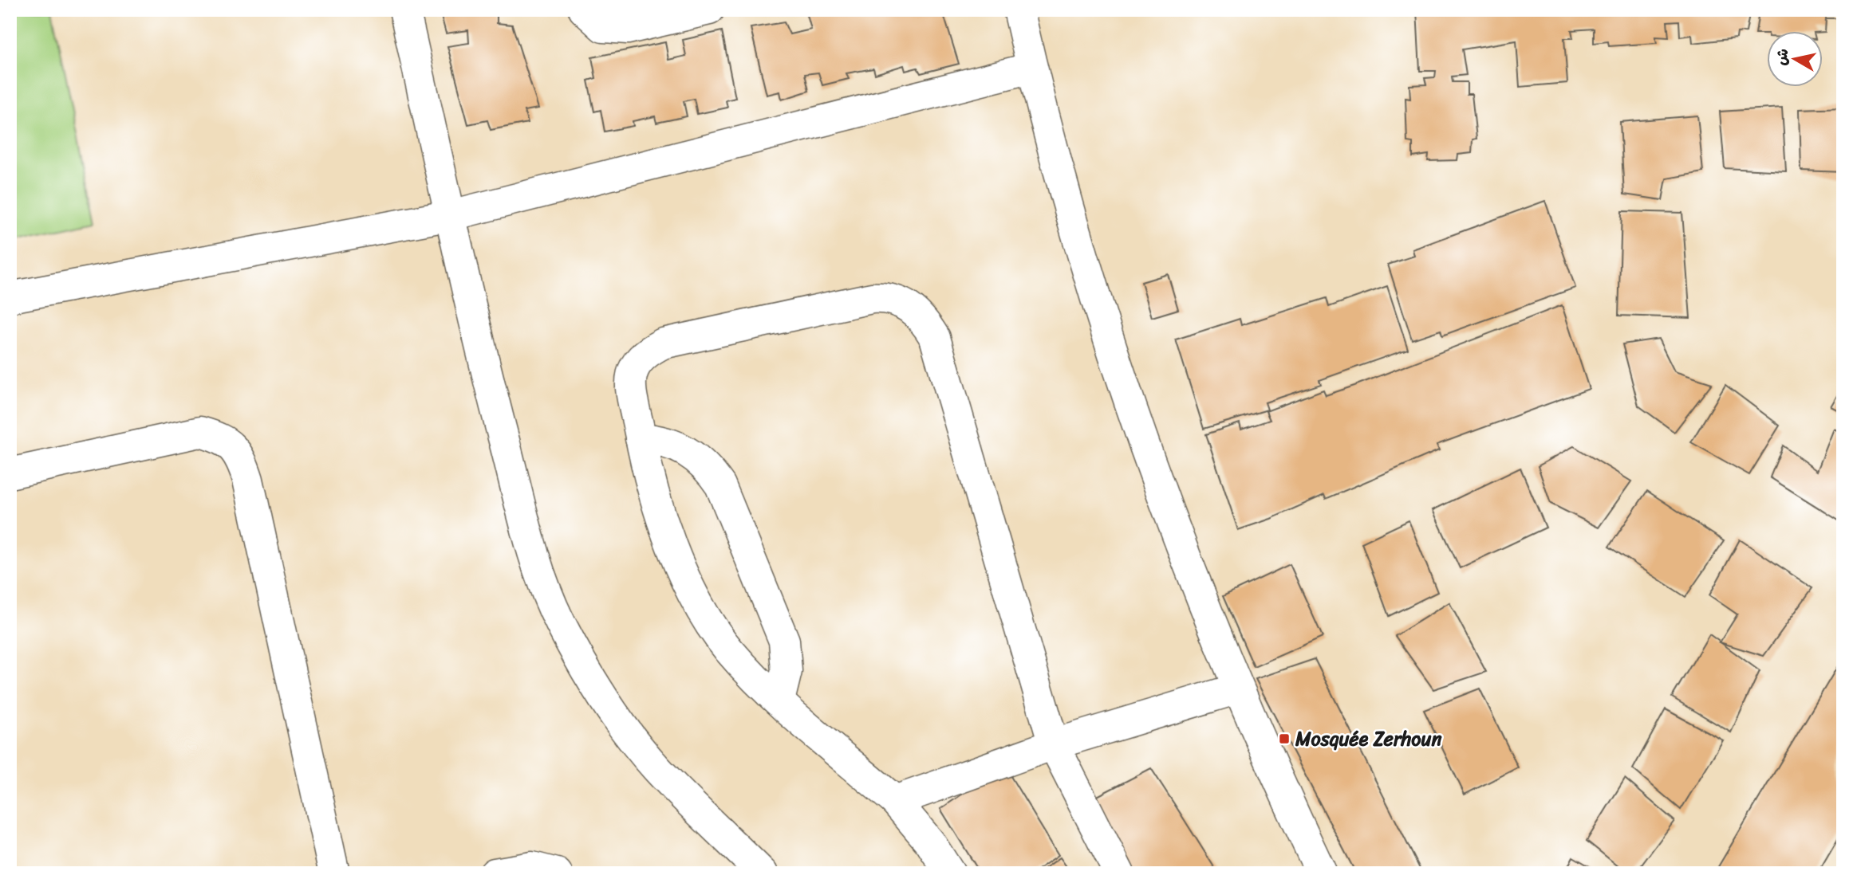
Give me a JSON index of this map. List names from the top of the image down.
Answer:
{
  "places": {
    "transit": ["Mosquée Zerhoun"]
  },
  "north": "left"
}
